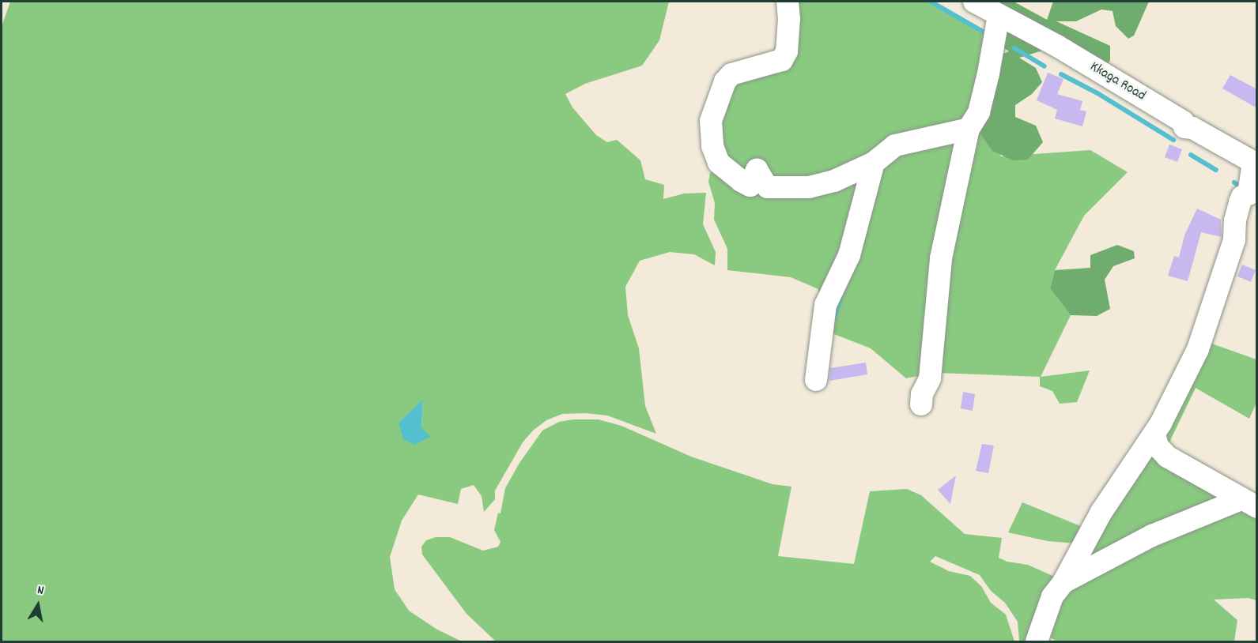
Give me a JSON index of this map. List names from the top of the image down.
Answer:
{
  "streets": {
    "street": ["Kkaga Road"]
  },
  "north": "top"
}
